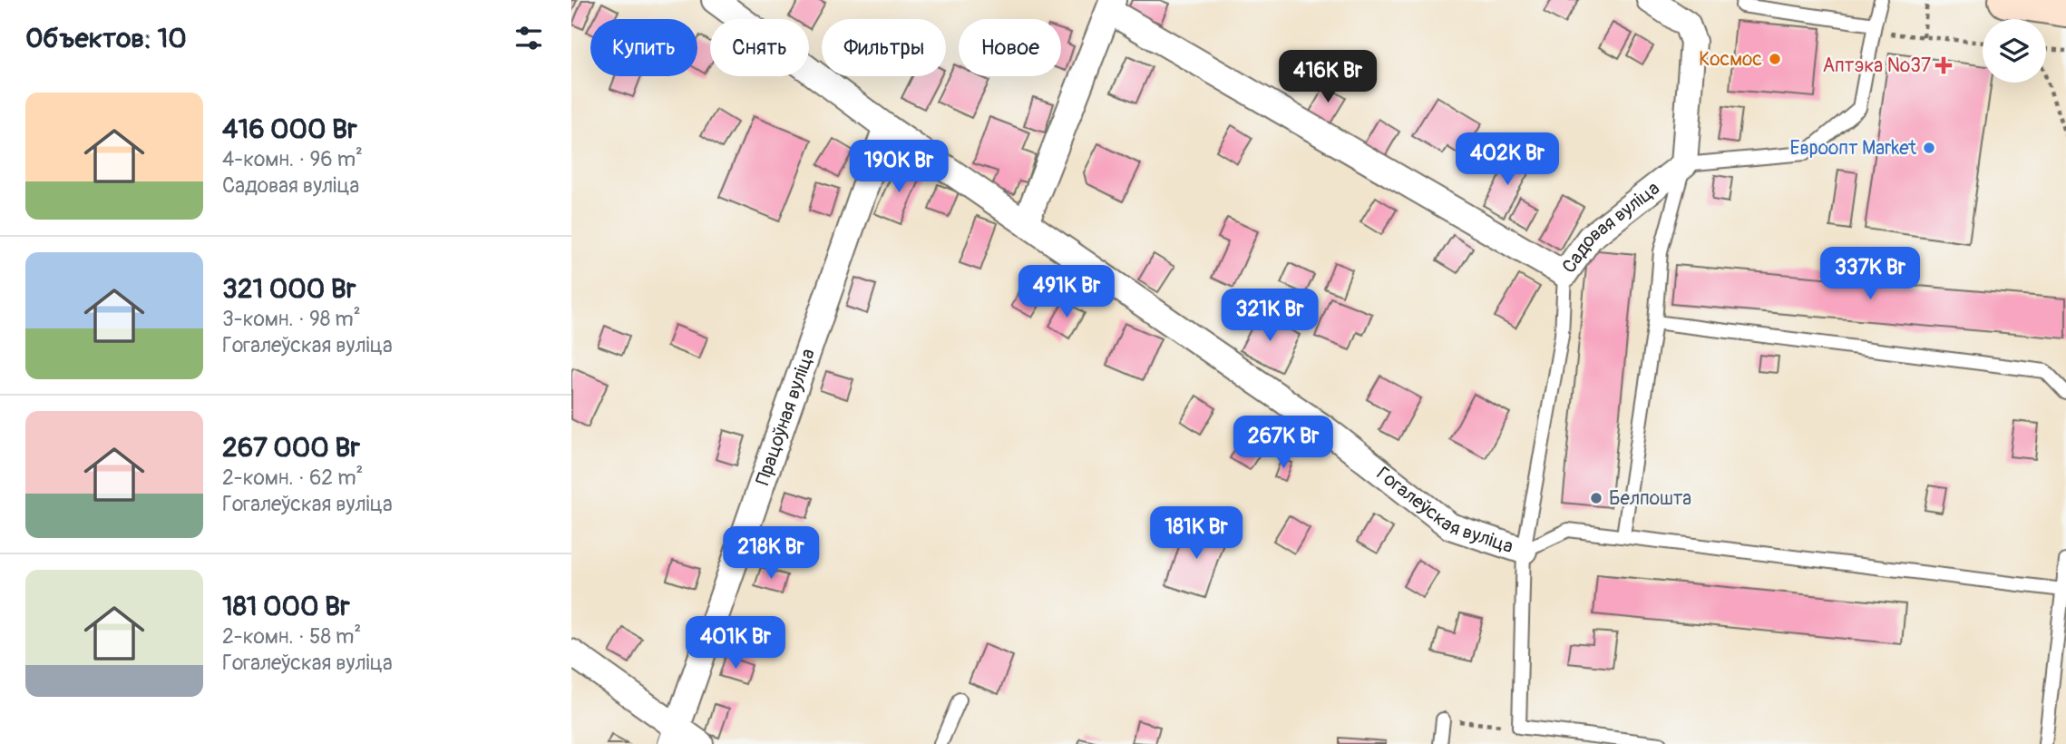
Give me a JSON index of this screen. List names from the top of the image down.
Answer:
{
  "streets": {
    "street": ["Садовая вуліца", "Працоўная вуліца", "Гогалеўская вуліца"]
  },
  "crossings": [
    ["Працоўная вуліца", "Гогалеўская вуліца"]
  ],
  "places": {
    "other": ["Космос", "Евроопт Market", "Белпошта"],
    "health": ["Аптэка №37"]
  },
  "page": {
    "heading": "Объектов: 10",
    "chip": [
      "Купить",
      "Снять",
      "Фильтры",
      "Новое"
    ],
    "price": [
      "416K Br",
      "402K Br",
      "190K Br",
      "337K Br",
      "491K Br",
      "321K Br",
      "267K Br",
      "181K Br",
      "218K Br",
      "401K Br"
    ],
    "list": [
      {
        "name": "416 000 Br",
        "note": "4-комн. · 96 m² · Садовая вуліца"
      },
      {
        "name": "321 000 Br",
        "note": "3-комн. · 98 m² · Гогалеўская вуліца"
      },
      {
        "name": "267 000 Br",
        "note": "2-комн. · 62 m² · Гогалеўская вуліца"
      },
      {
        "name": "181 000 Br",
        "note": "2-комн. · 58 m² · Гогалеўская вуліца"
      }
    ]
  }
}
